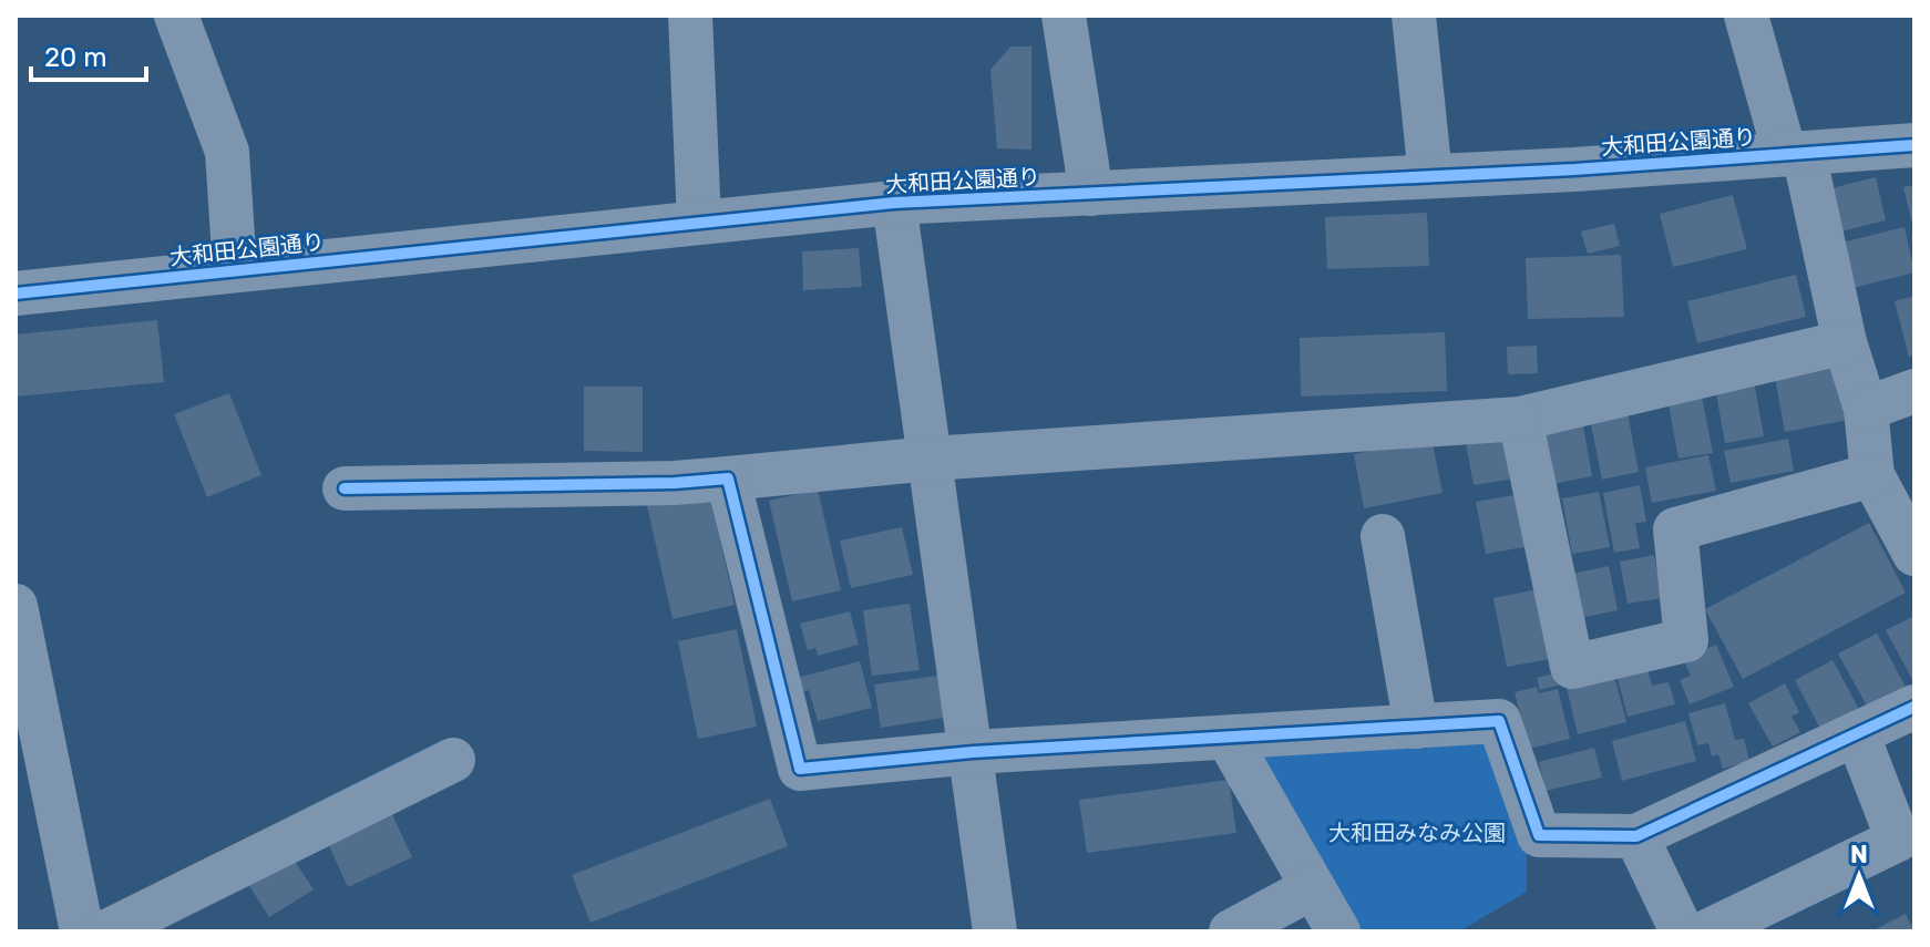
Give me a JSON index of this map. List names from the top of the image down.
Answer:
{
  "streets": {
    "street": ["大和田公園通り"]
  },
  "parks": ["大和田みなみ公園"],
  "scale_bar": "20 m",
  "north": "top"
}
